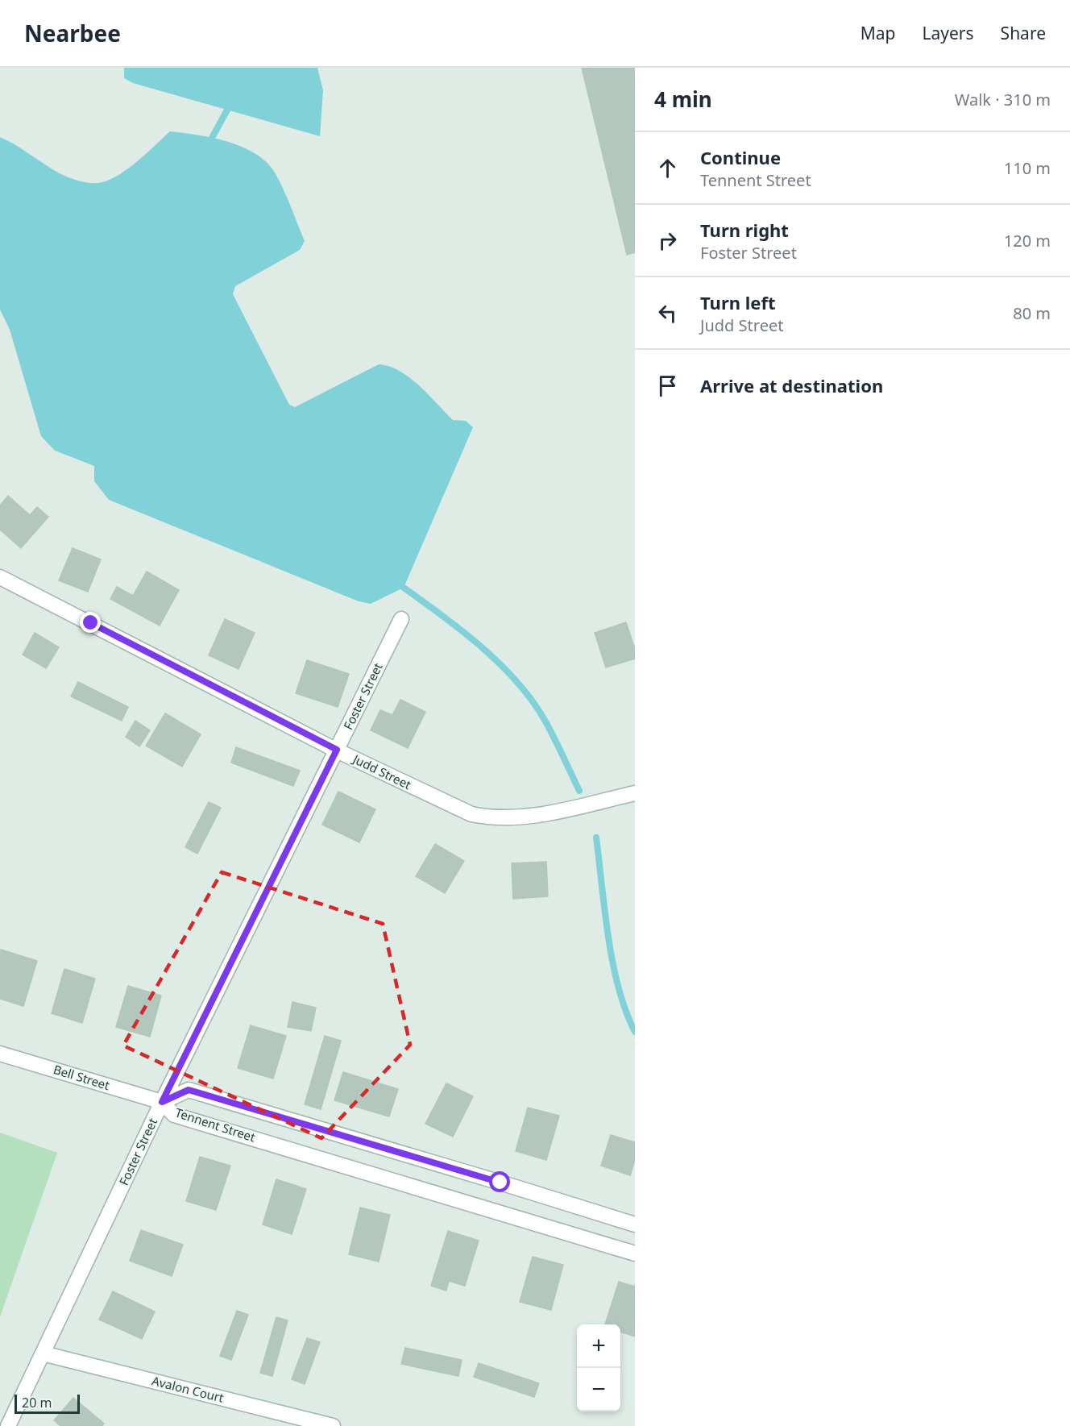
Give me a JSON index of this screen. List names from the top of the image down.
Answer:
{
  "streets": {
    "street": [
      "Foster Street",
      "Judd Street",
      "Bell Street",
      "Tennent Street",
      "Avalon Court"
    ]
  },
  "crossings": [
    ["Foster Street", "Judd Street"],
    ["Foster Street", "Bell Street"],
    ["Foster Street", "Tennent Street"],
    ["Foster Street", "Avalon Court"],
    ["Bell Street", "Tennent Street"]
  ],
  "scale_bar": "20 m",
  "page": {
    "header": "Nearbee",
    "nav": ["Map", "Layers", "Share"],
    "heading": ["4 min", "Walk · 310 m"],
    "list": [
      ["Continue", "Tennent Street", "110 m"],
      ["Turn right", "Foster Street", "120 m"],
      ["Turn left", "Judd Street", "80 m"],
      "Arrive at destination"
    ],
    "map_buttons": ["+", "−"],
    "scale": "20 m"
  }
}
